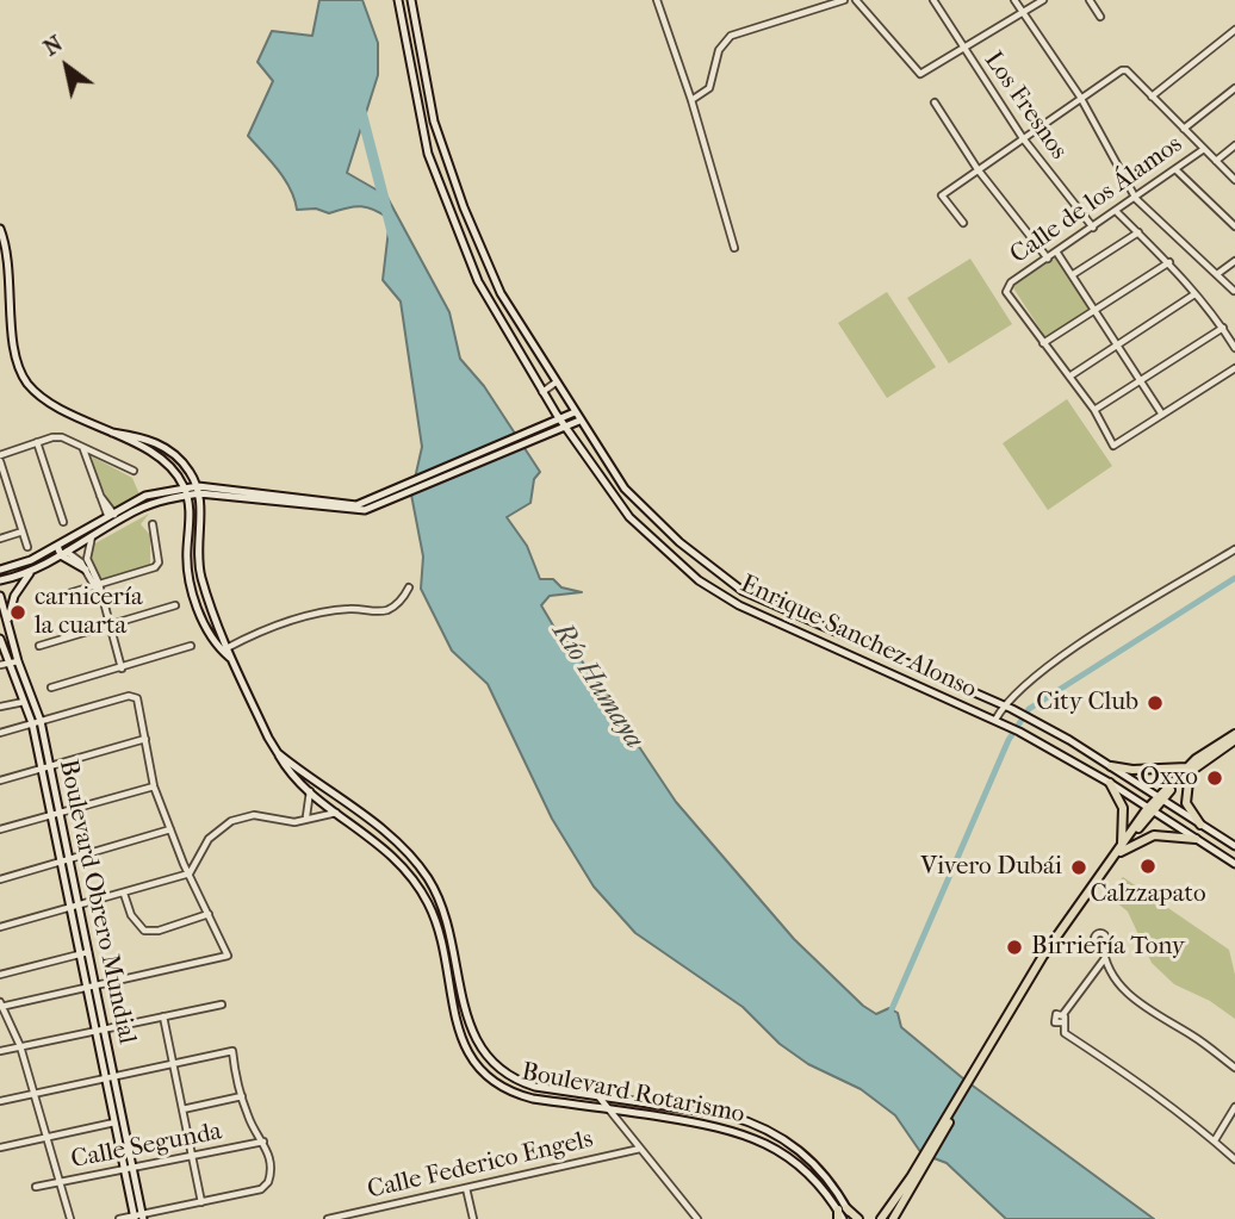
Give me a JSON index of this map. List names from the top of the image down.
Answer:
{
  "streets": {
    "street": [
      "Los Fresnos",
      "Calle de los Álamos",
      "Enrique Sanchez Alonso",
      "Boulevard Obrero Mundial",
      "Boulevard Rotarismo",
      "Calle Segunda",
      "Calle Federico Engels"
    ]
  },
  "crossings": [
    ["Los Fresnos", "Calle de los Álamos"],
    ["Boulevard Obrero Mundial", "Calle Segunda"]
  ],
  "water": ["Río Humaya"],
  "places": [
    "carnicería la cuarta",
    "City Club",
    "Oxxo",
    "Calzzapato",
    "Vivero Dubái",
    "Birriería Tony"
  ],
  "north": "top left"
}
